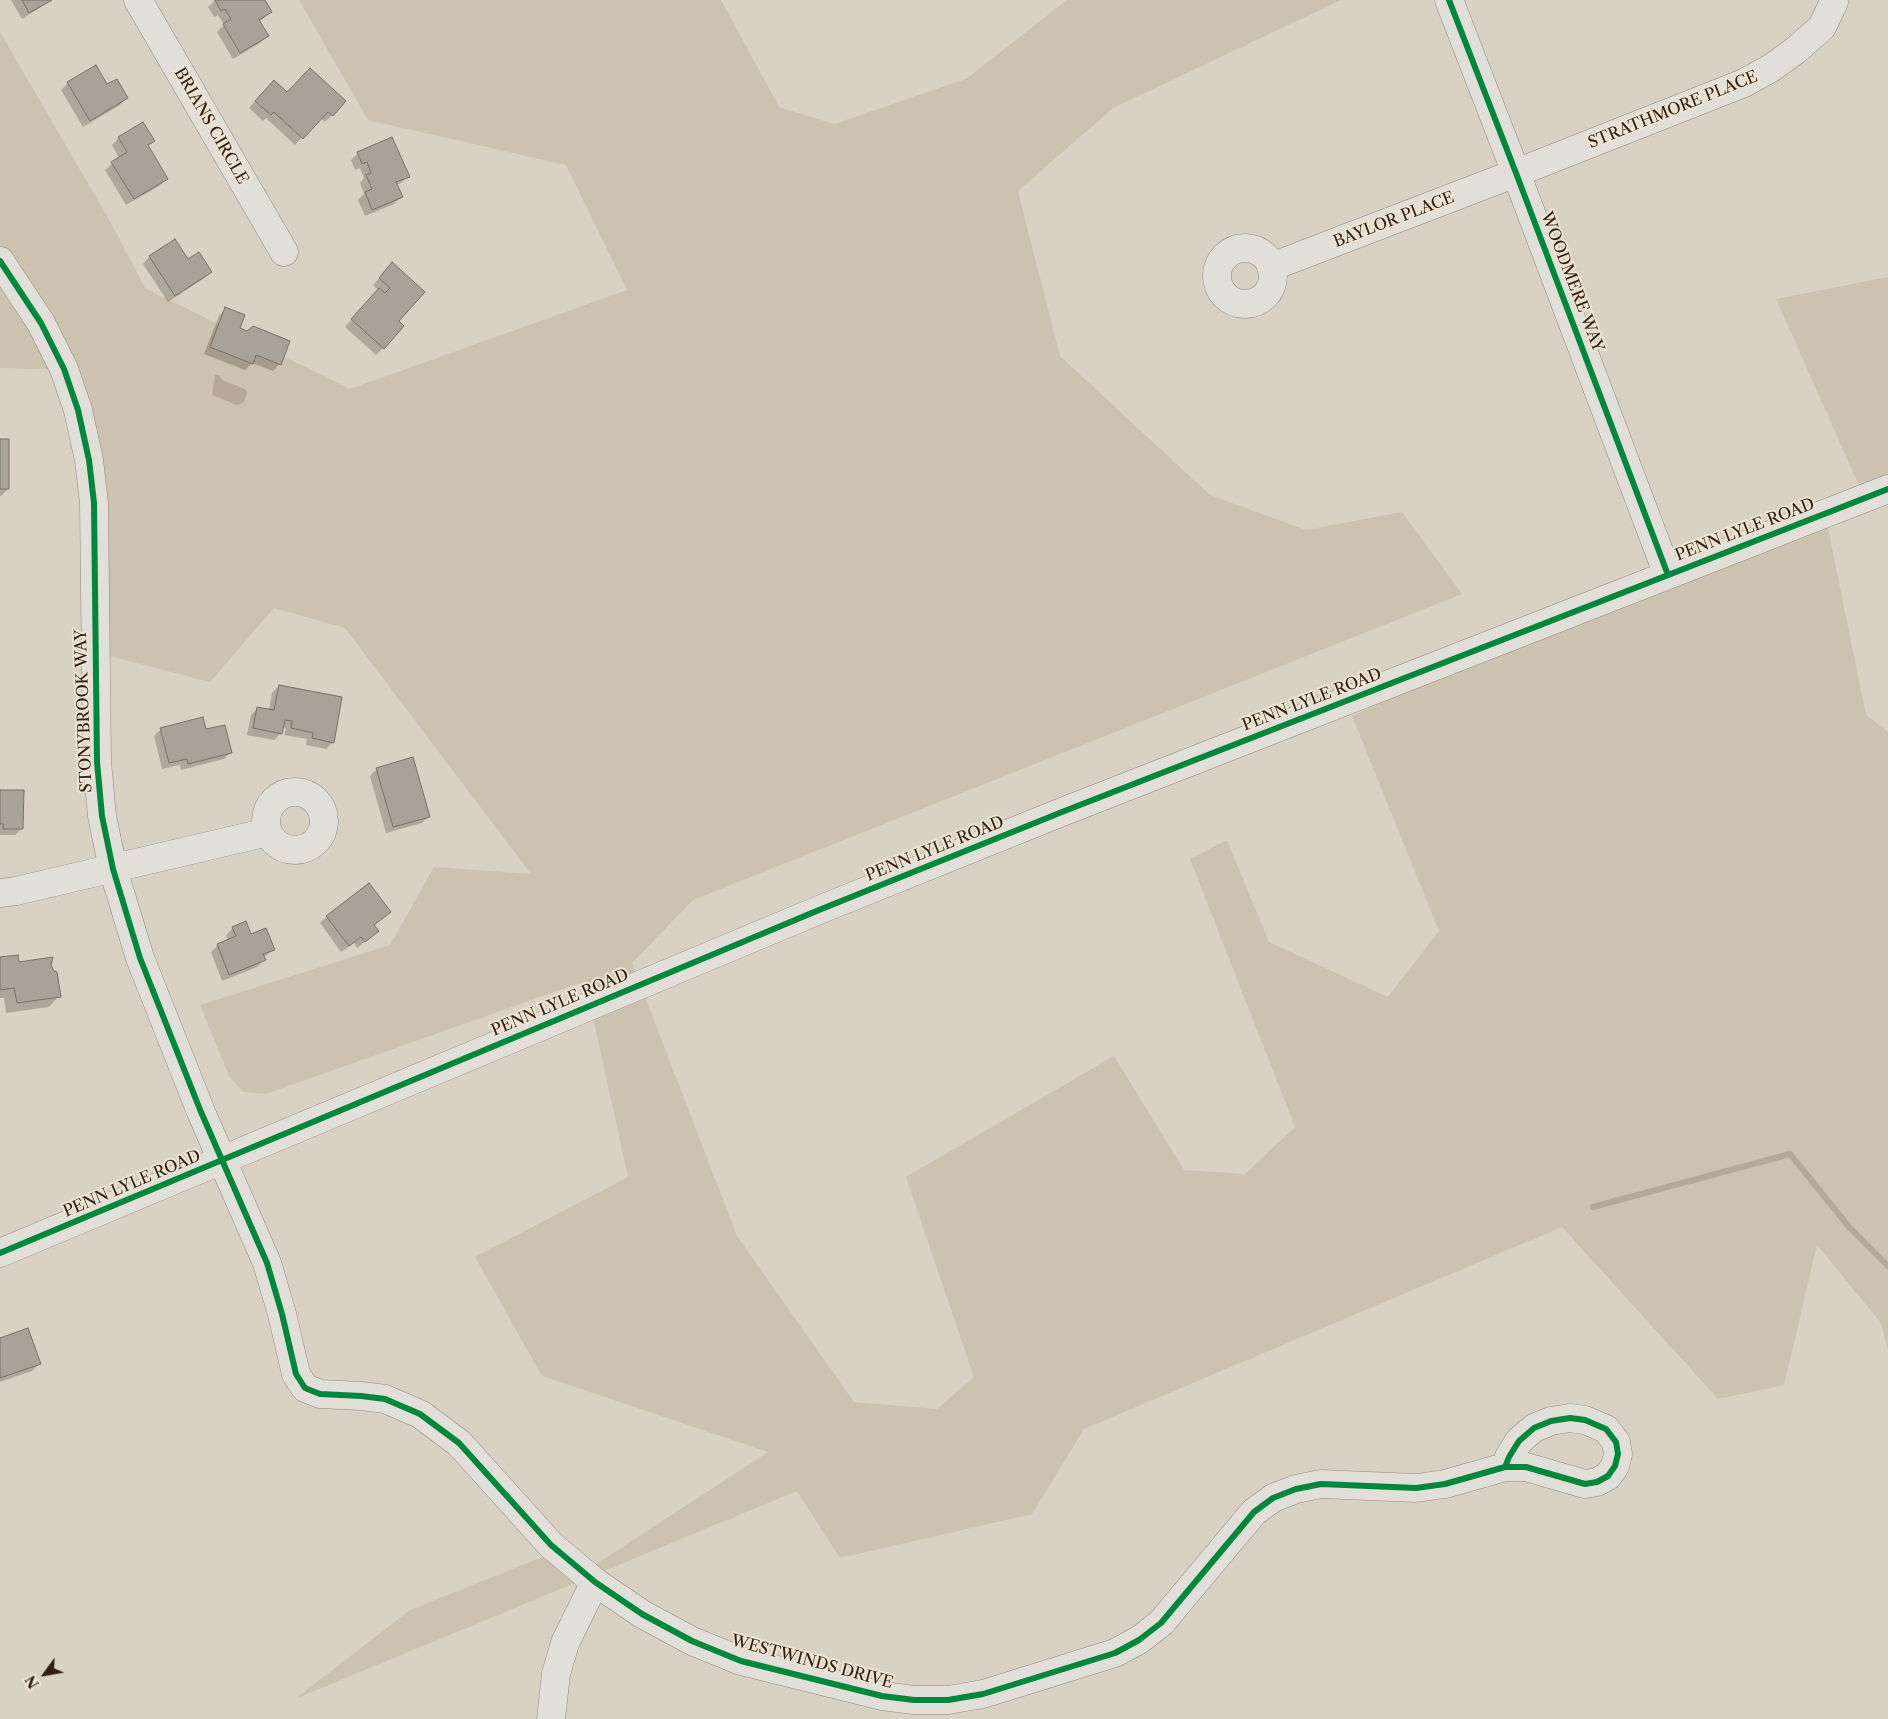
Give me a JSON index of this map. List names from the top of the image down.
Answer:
{
  "streets": {
    "street": [
      "STRATHMORE PLACE",
      "BRIANS CIRCLE",
      "BAYLOR PLACE",
      "WOODMERE WAY",
      "PENN LYLE ROAD",
      "STONYBROOK WAY",
      "WESTWINDS DRIVE"
    ]
  },
  "crossings": [
    ["STRATHMORE PLACE", "BAYLOR PLACE"],
    ["STRATHMORE PLACE", "WOODMERE WAY"],
    ["BAYLOR PLACE", "WOODMERE WAY"],
    ["WOODMERE WAY", "PENN LYLE ROAD"],
    ["PENN LYLE ROAD", "STONYBROOK WAY"],
    ["PENN LYLE ROAD", "WESTWINDS DRIVE"],
    ["STONYBROOK WAY", "WESTWINDS DRIVE"]
  ],
  "north": "bottom left"
}
